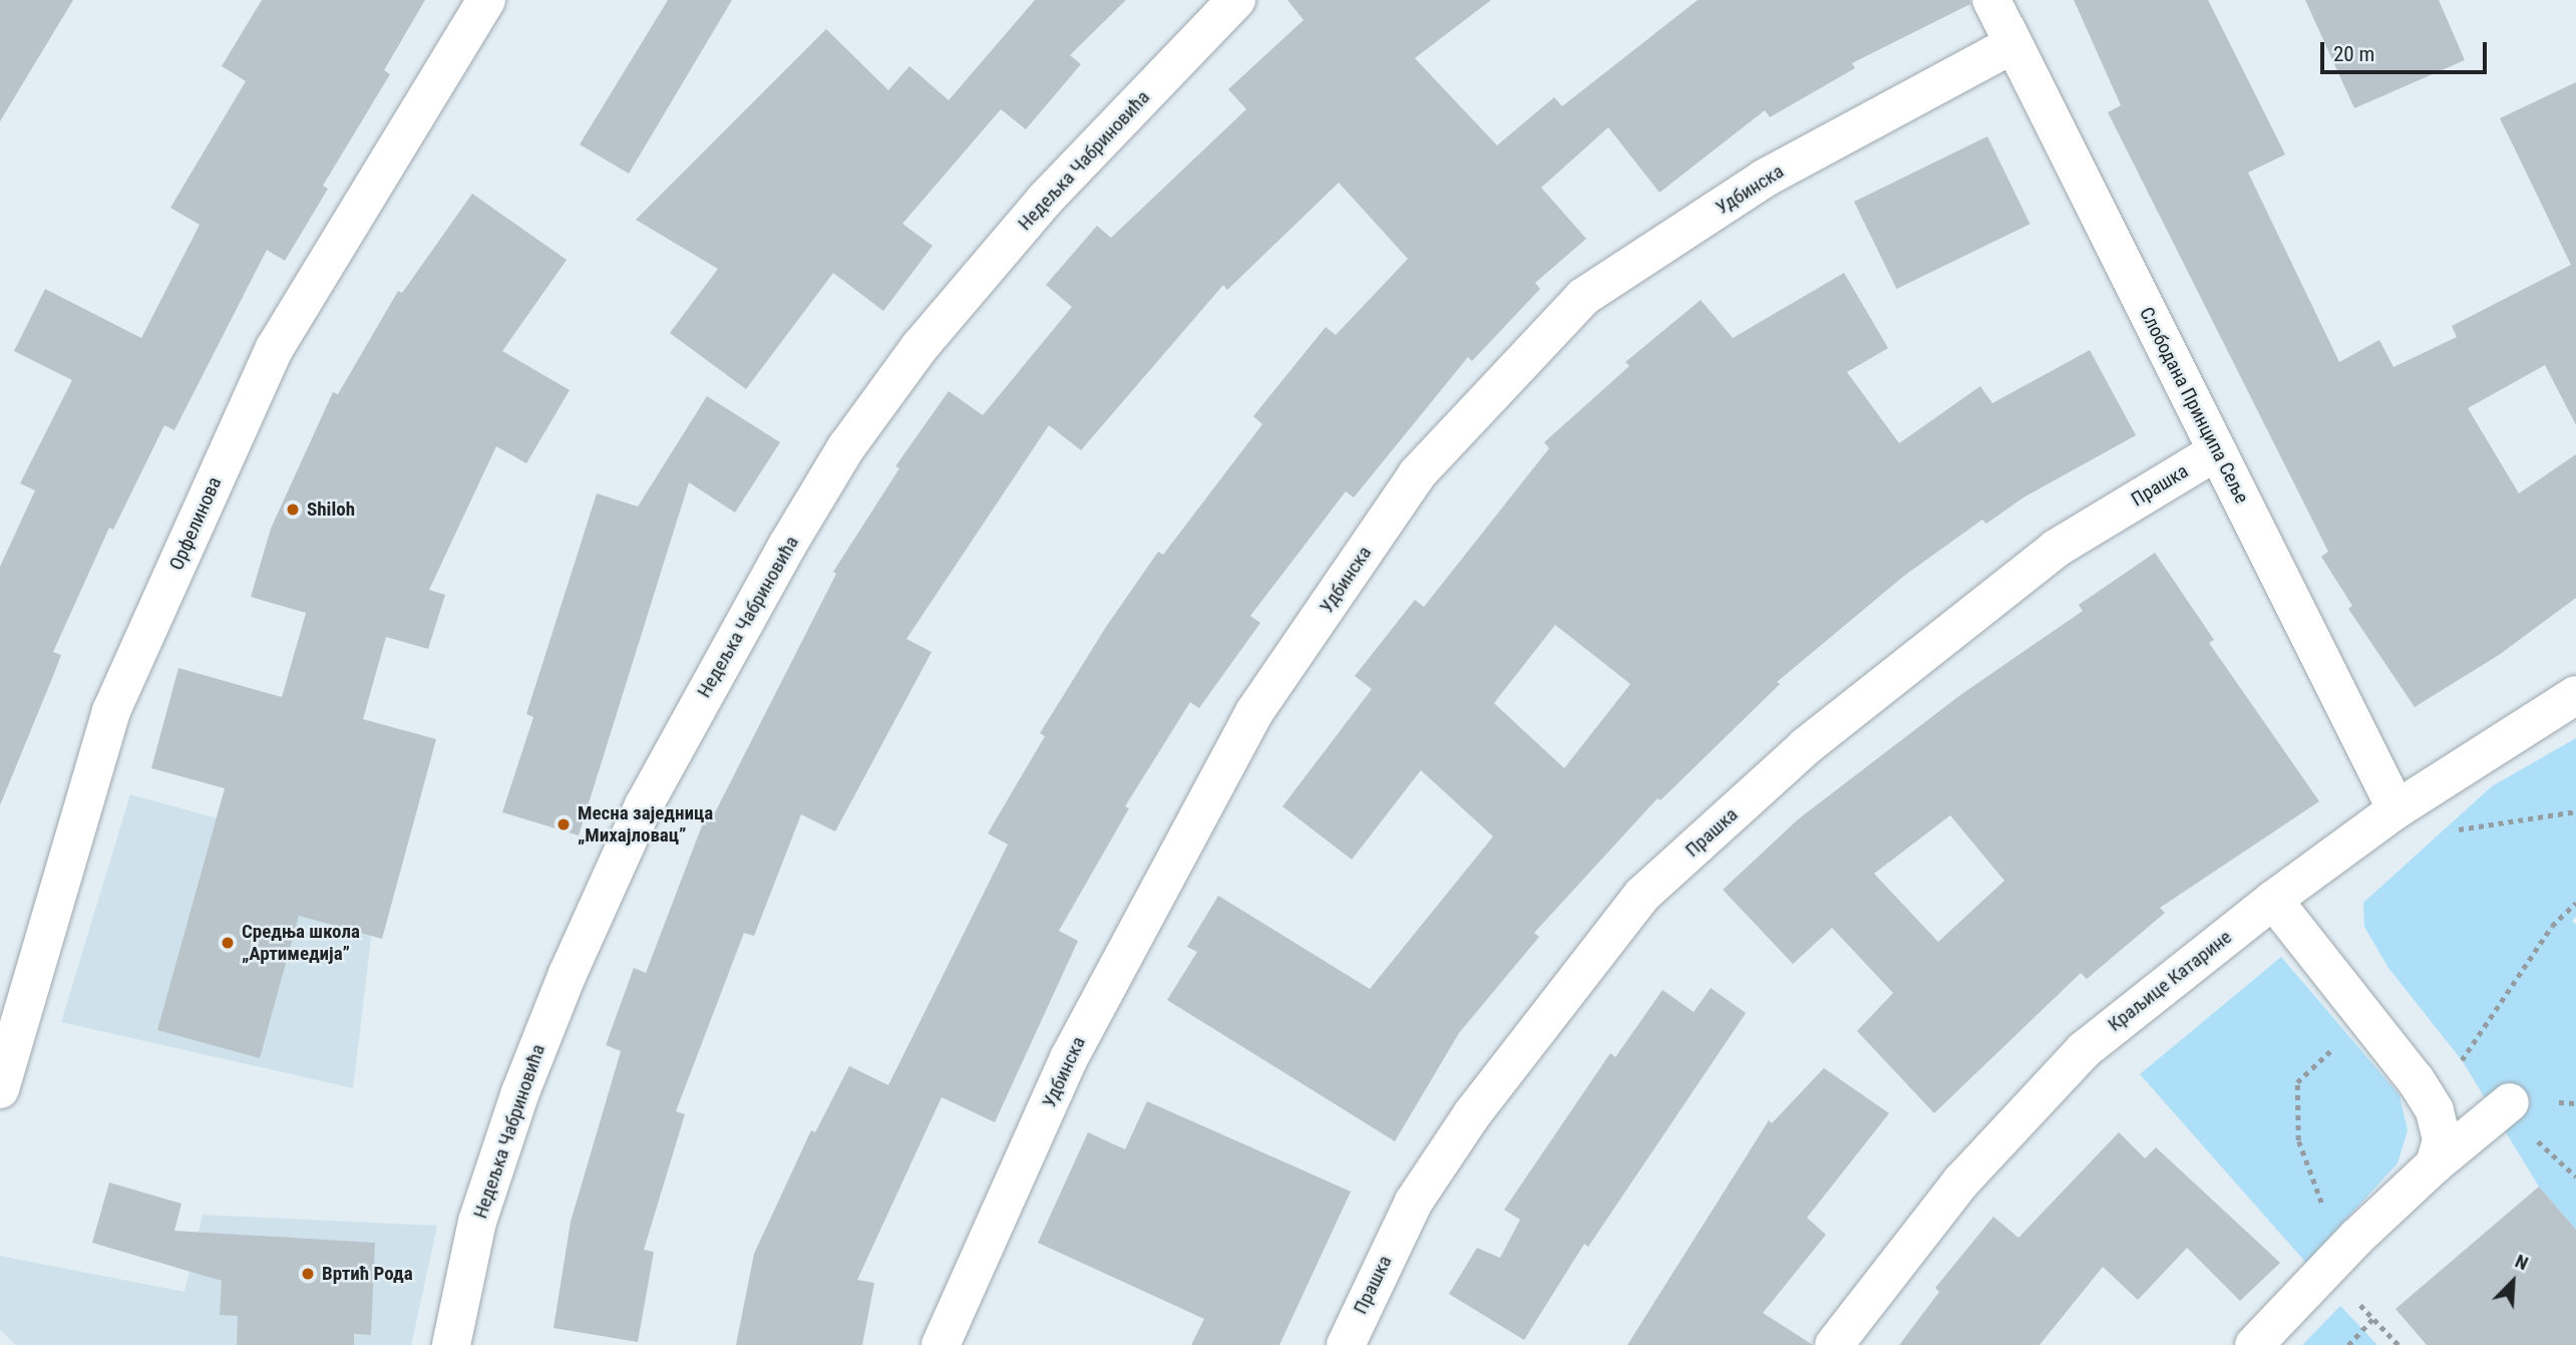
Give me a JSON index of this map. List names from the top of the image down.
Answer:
{
  "streets": {
    "street": [
      "Недељка Чабриновића",
      "Удбинска",
      "Слободана Принципа Сеље",
      "Прашка",
      "Орфелинова",
      "Краљице Катарине"
    ]
  },
  "crossings": [
    ["Удбинска", "Слободана Принципа Сеље"],
    ["Слободана Принципа Сеље", "Прашка"],
    ["Слободана Принципа Сеље", "Краљице Катарине"]
  ],
  "places": [
    "Shiloh",
    "Месна заједница „Михајловац”",
    "Средња школа „Артимедија”",
    "Вртић Рода"
  ],
  "scale_bar": "20 m",
  "north": "top right"
}
